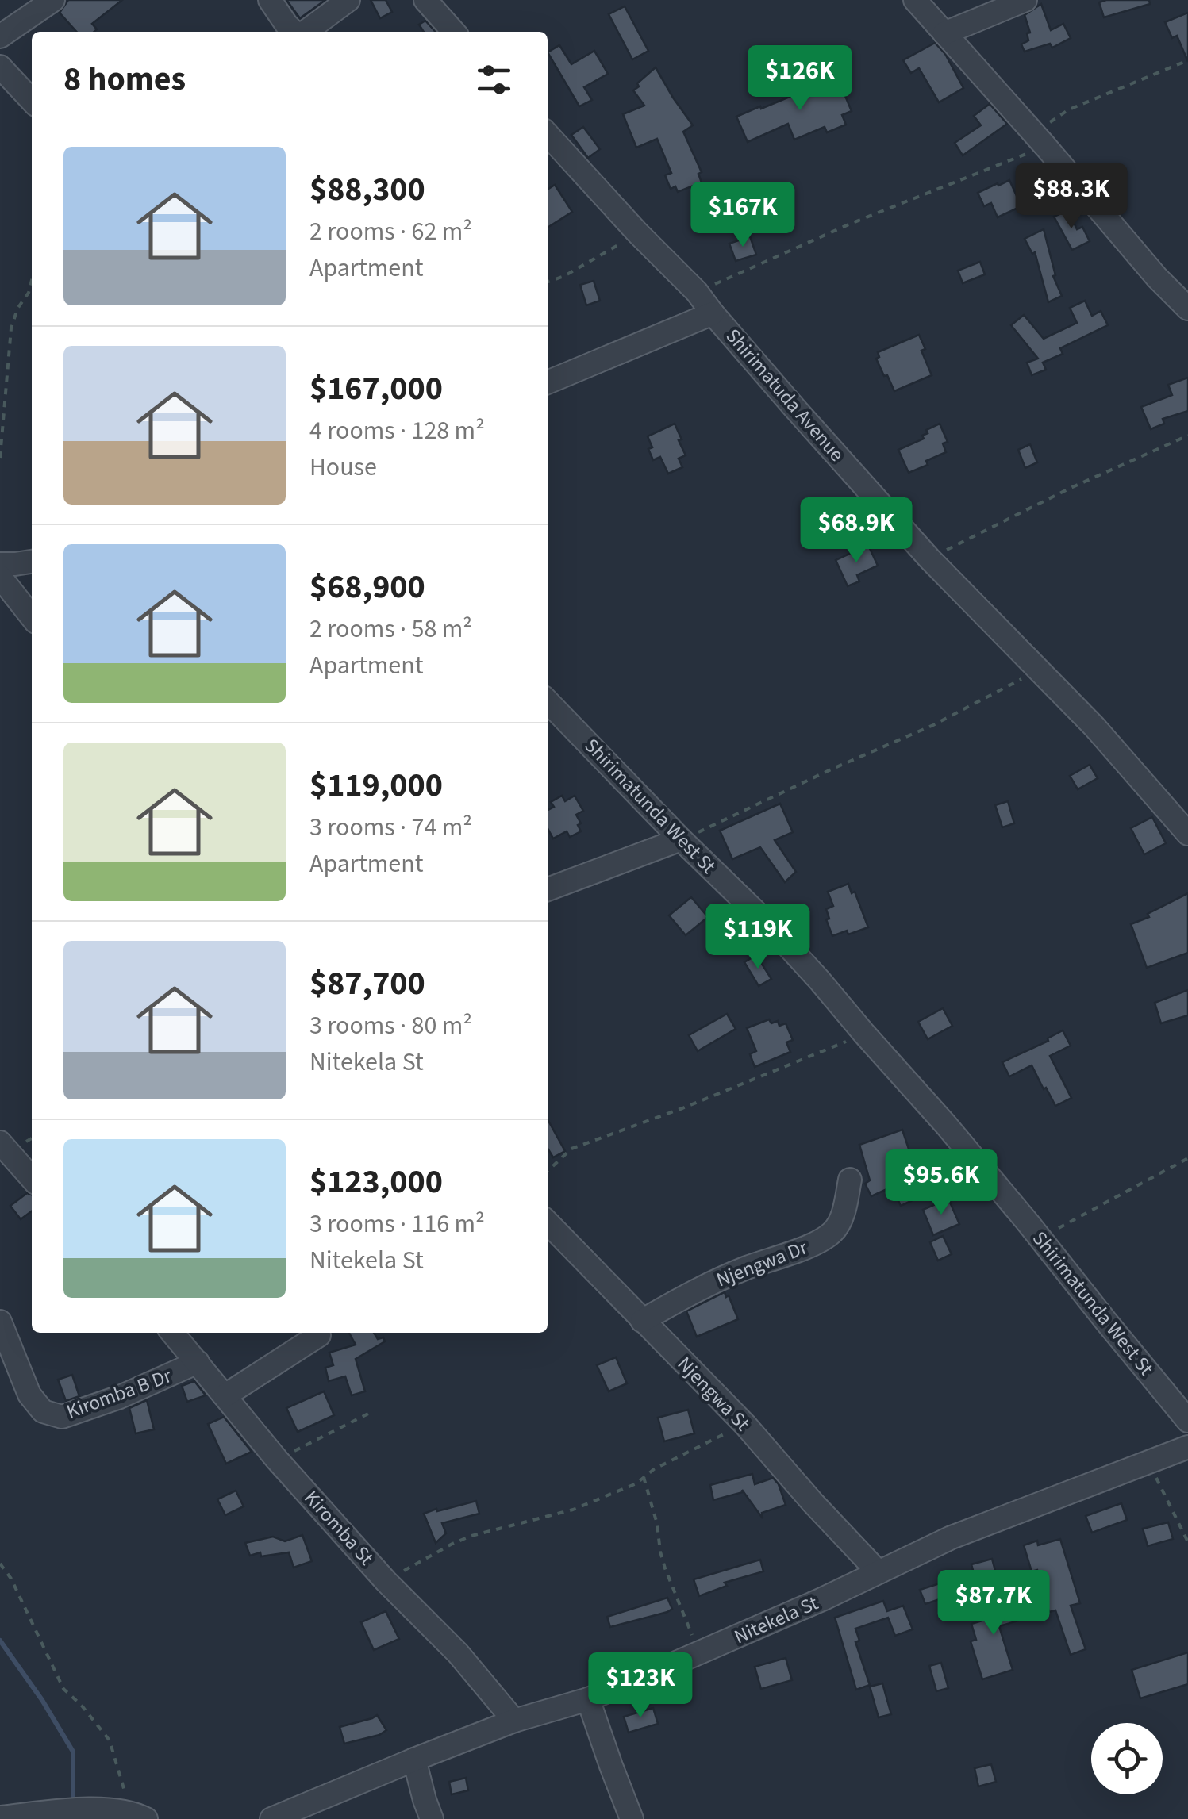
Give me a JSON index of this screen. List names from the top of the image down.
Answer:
{
  "streets": {
    "street": [
      "Shirimatuda Avenue",
      "Shirimatunda West St",
      "Njengwa Dr",
      "Kiromba B Dr",
      "Njengwa St",
      "Kiromba St",
      "Nitekela St"
    ]
  },
  "crossings": [
    ["Njengwa Dr", "Njengwa St"],
    ["Kiromba B Dr", "Kiromba St"],
    ["Njengwa St", "Nitekela St"],
    ["Kiromba St", "Nitekela St"]
  ],
  "page": {
    "heading": "8 homes",
    "price": [
      "$126K",
      "$88.3K",
      "$167K",
      "$68.9K",
      "$119K",
      "$95.6K",
      "$87.7K",
      "$123K"
    ],
    "list": [
      {
        "name": "$88,300",
        "note": "2 rooms · 62 m² · Apartment"
      },
      {
        "name": "$167,000",
        "note": "4 rooms · 128 m² · House"
      },
      {
        "name": "$68,900",
        "note": "2 rooms · 58 m² · Apartment"
      },
      {
        "name": "$119,000",
        "note": "3 rooms · 74 m² · Apartment"
      },
      {
        "name": "$87,700",
        "note": "3 rooms · 80 m² · Nitekela St"
      },
      {
        "name": "$123,000",
        "note": "3 rooms · 116 m² · Nitekela St"
      }
    ]
  }
}
